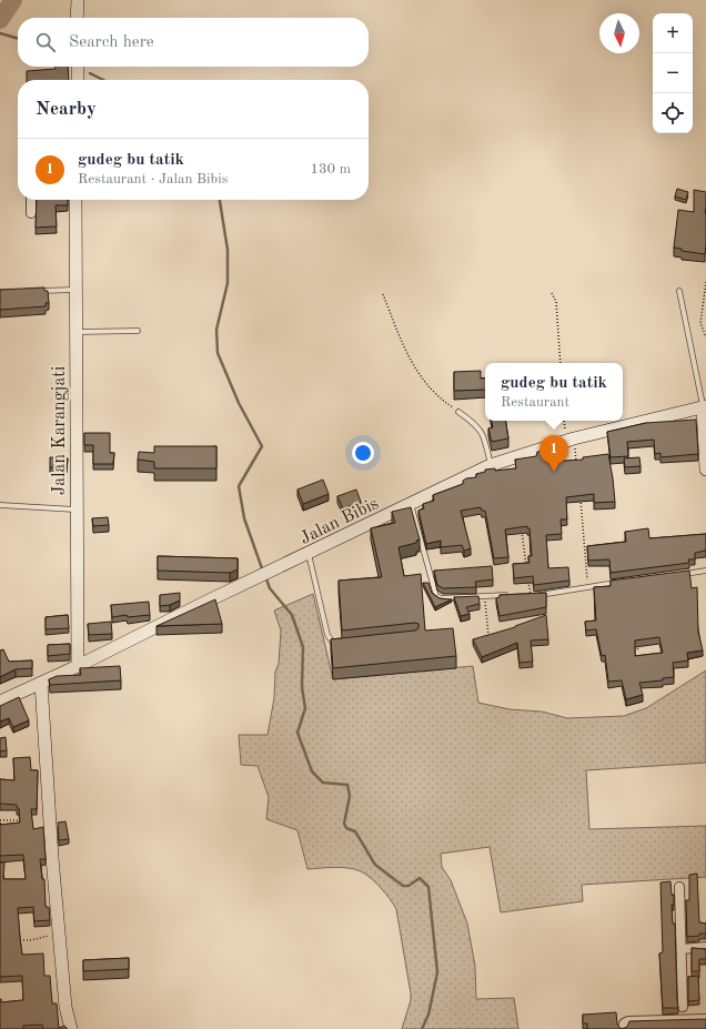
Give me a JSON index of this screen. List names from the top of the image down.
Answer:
{
  "streets": {
    "street": ["Jalan Karangjati", "Jalan Bibis"]
  },
  "crossings": [
    ["Jalan Karangjati", "Jalan Bibis"]
  ],
  "north": "bottom",
  "page": {
    "map_buttons": ["+", "−"],
    "search": "Search here",
    "heading": "Nearby",
    "list": [
      {
        "mark": "1",
        "name": "gudeg bu tatik",
        "note": "Restaurant · Jalan Bibis",
        "value": "130 m"
      }
    ],
    "popup": ["gudeg bu tatik", "Restaurant"],
    "pins": "1"
  }
}
